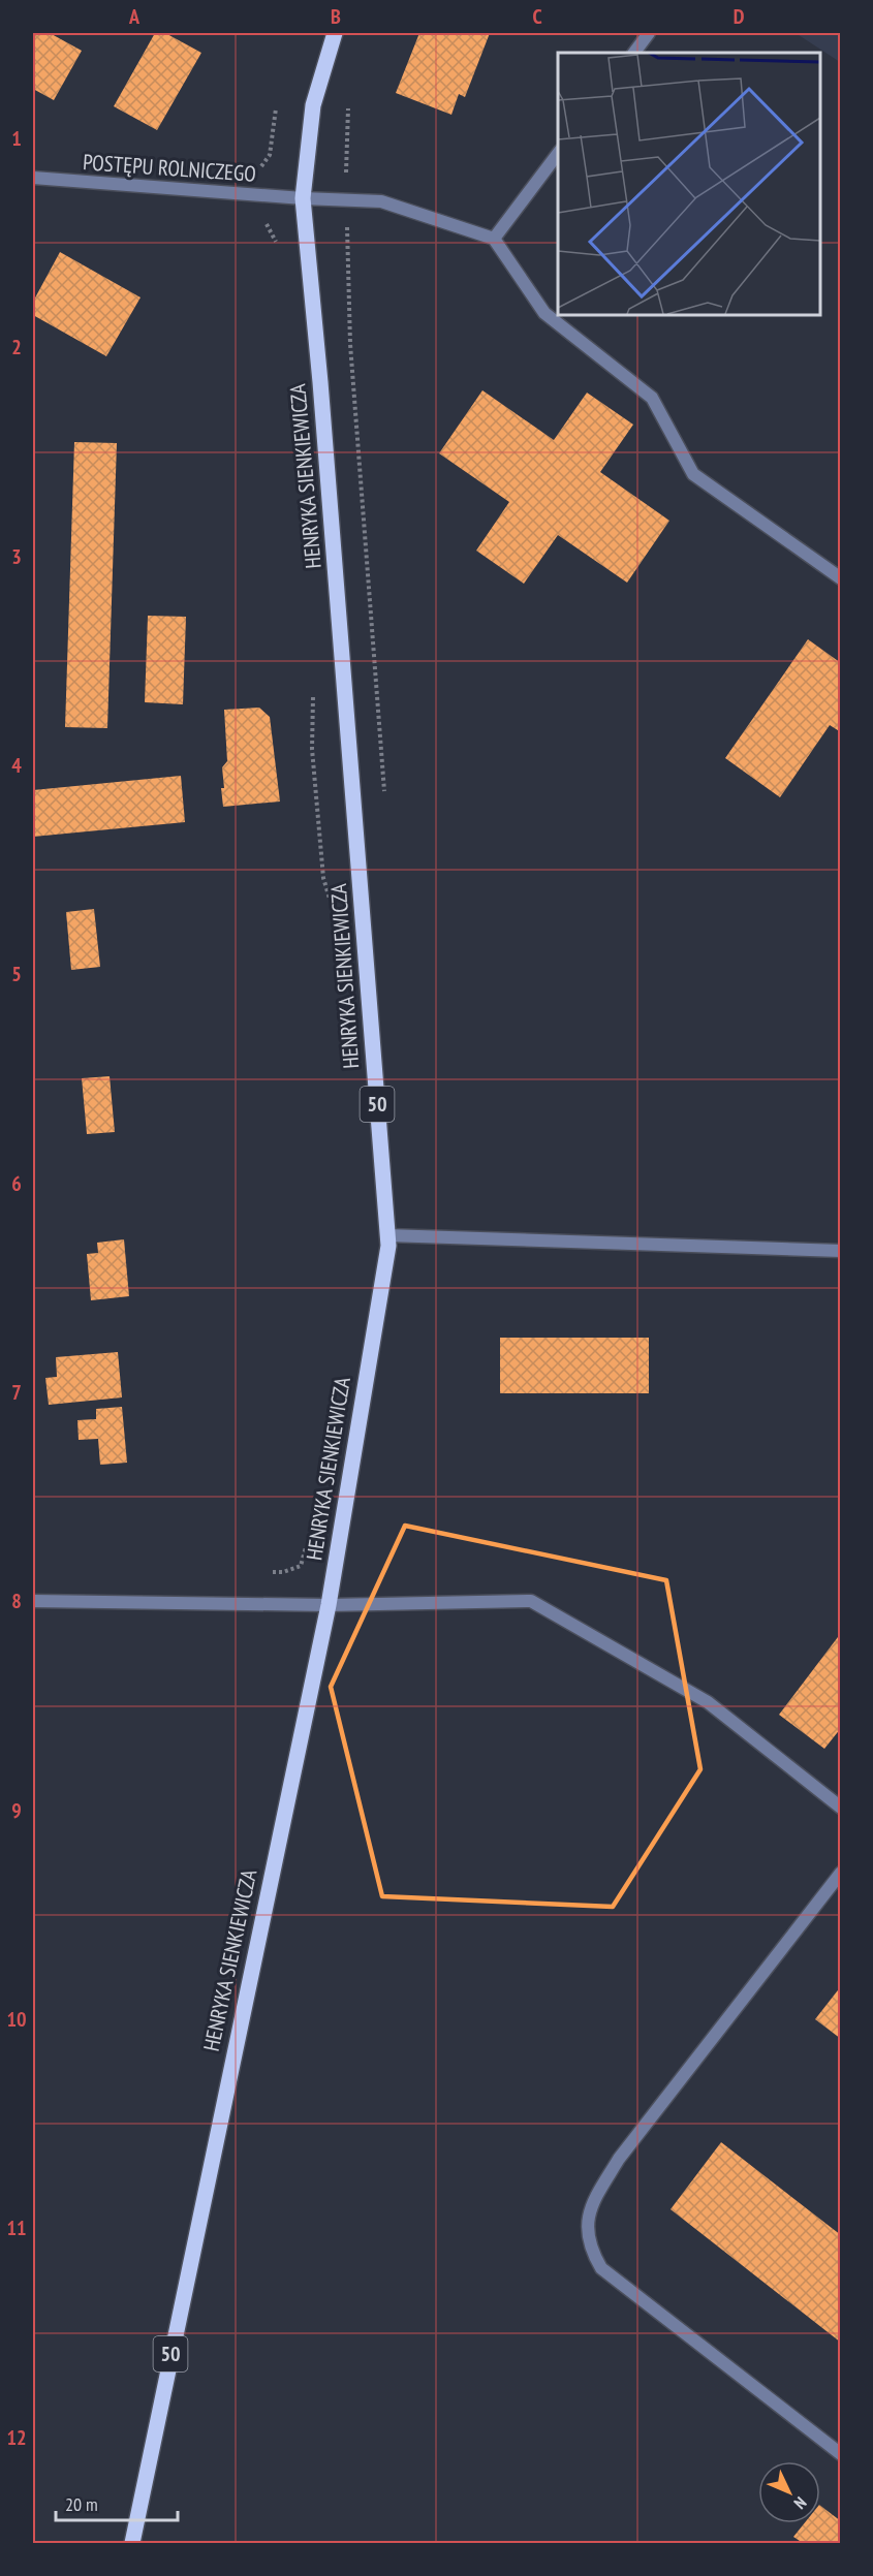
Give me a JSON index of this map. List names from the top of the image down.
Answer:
{
  "streets": {
    "main road": ["HENRYKA SIENKIEWICZA", "50"],
    "street": ["POSTĘPU ROLNICZEGO"]
  },
  "crossings": [
    ["POSTĘPU ROLNICZEGO", "HENRYKA SIENKIEWICZA"]
  ],
  "scale_bar": "20 m",
  "north": "bottom right",
  "grid": {
    "columns": [
      "A",
      "B",
      "C",
      "D"
    ],
    "rows": [
      "1",
      "2",
      "3",
      "4",
      "5",
      "6",
      "7",
      "8",
      "9",
      "10",
      "11",
      "12"
    ]
  }
}
